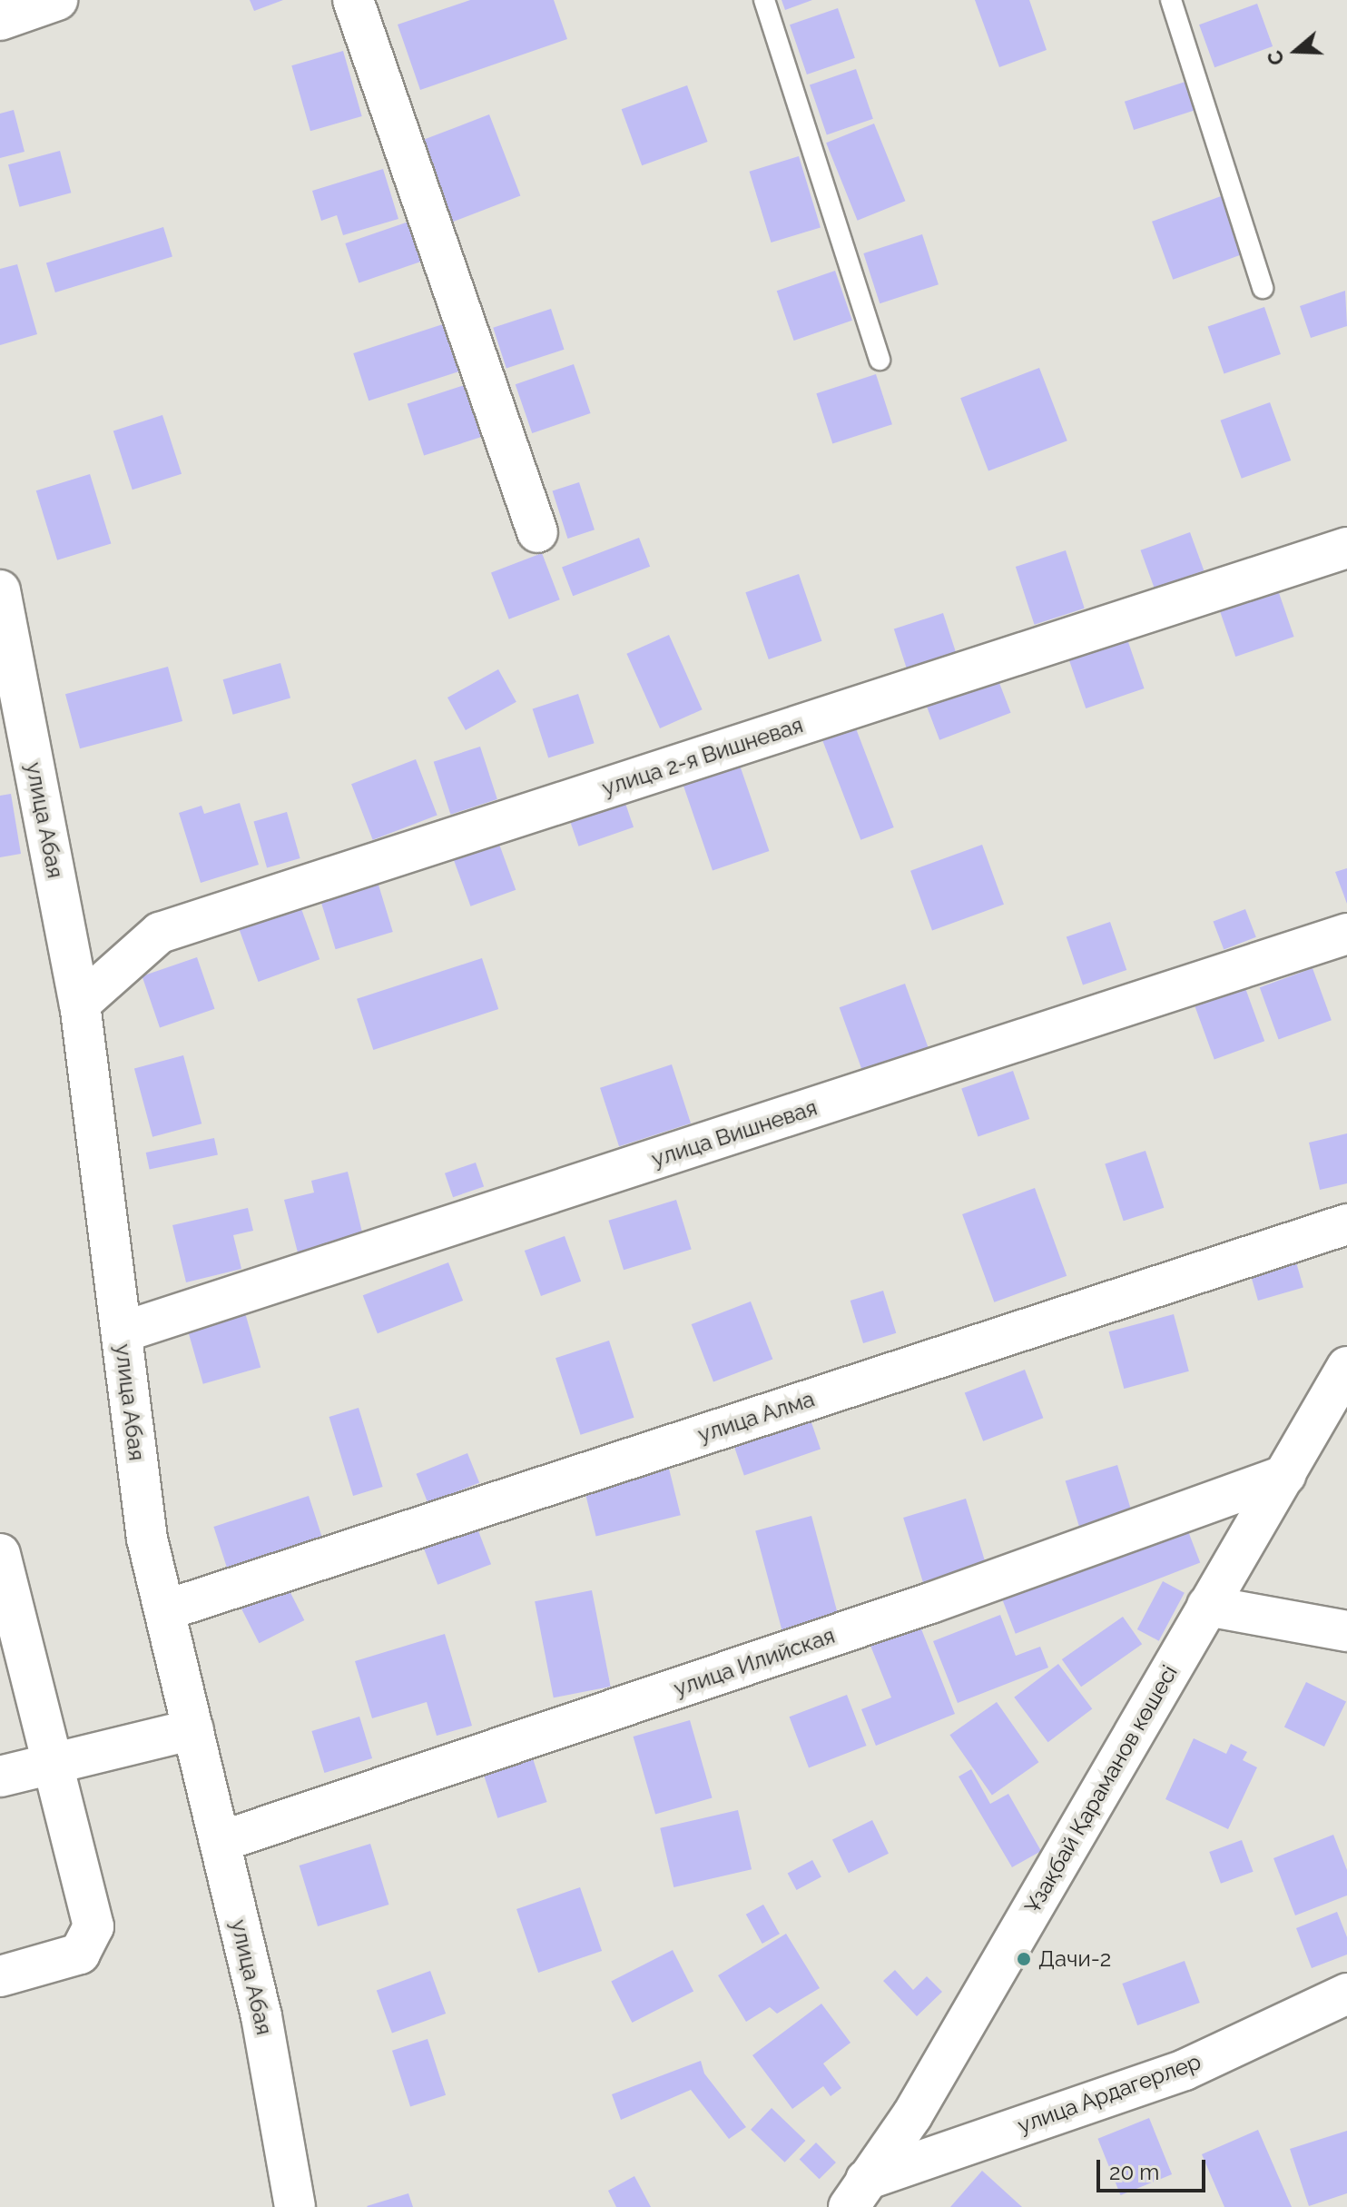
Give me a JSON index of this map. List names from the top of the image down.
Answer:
{
  "streets": {
    "street": [
      "улица 2-я Вишневая",
      "улица Абая",
      "улица Вишневая",
      "улица Алма",
      "улица Илийская",
      "Ұзақбай Қараманов көшесі",
      "улица Ардагерлер"
    ]
  },
  "crossings": [
    ["улица 2-я Вишневая", "улица Абая"],
    ["улица Абая", "улица Вишневая"],
    ["улица Абая", "улица Алма"],
    ["улица Абая", "улица Илийская"],
    ["улица Илийская", "Ұзақбай Қараманов көшесі"],
    ["Ұзақбай Қараманов көшесі", "улица Ардагерлер"]
  ],
  "places": ["Дачи-2"],
  "scale_bar": "20 m",
  "north": "left"
}
